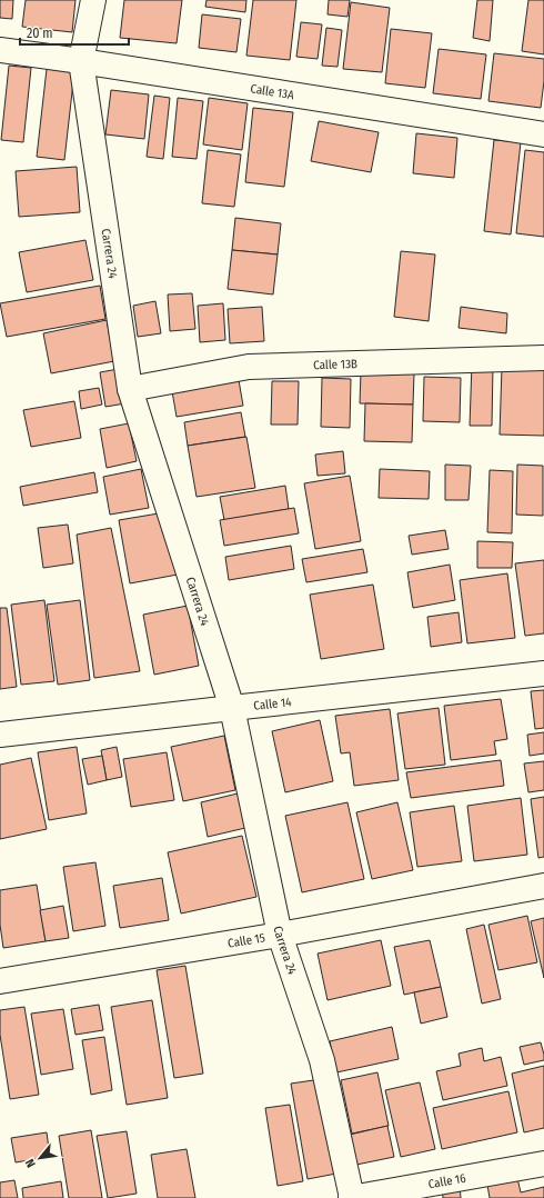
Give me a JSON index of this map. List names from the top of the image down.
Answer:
{
  "streets": {
    "street": [
      "Calle 13A",
      "Carrera 24",
      "Calle 13B",
      "Calle 14",
      "Calle 15",
      "Calle 16"
    ]
  },
  "crossings": [
    ["Calle 13A", "Carrera 24"],
    ["Carrera 24", "Calle 13B"],
    ["Carrera 24", "Calle 14"],
    ["Carrera 24", "Calle 15"],
    ["Carrera 24", "Calle 16"]
  ],
  "scale_bar": "20 m",
  "north": "bottom left"
}
